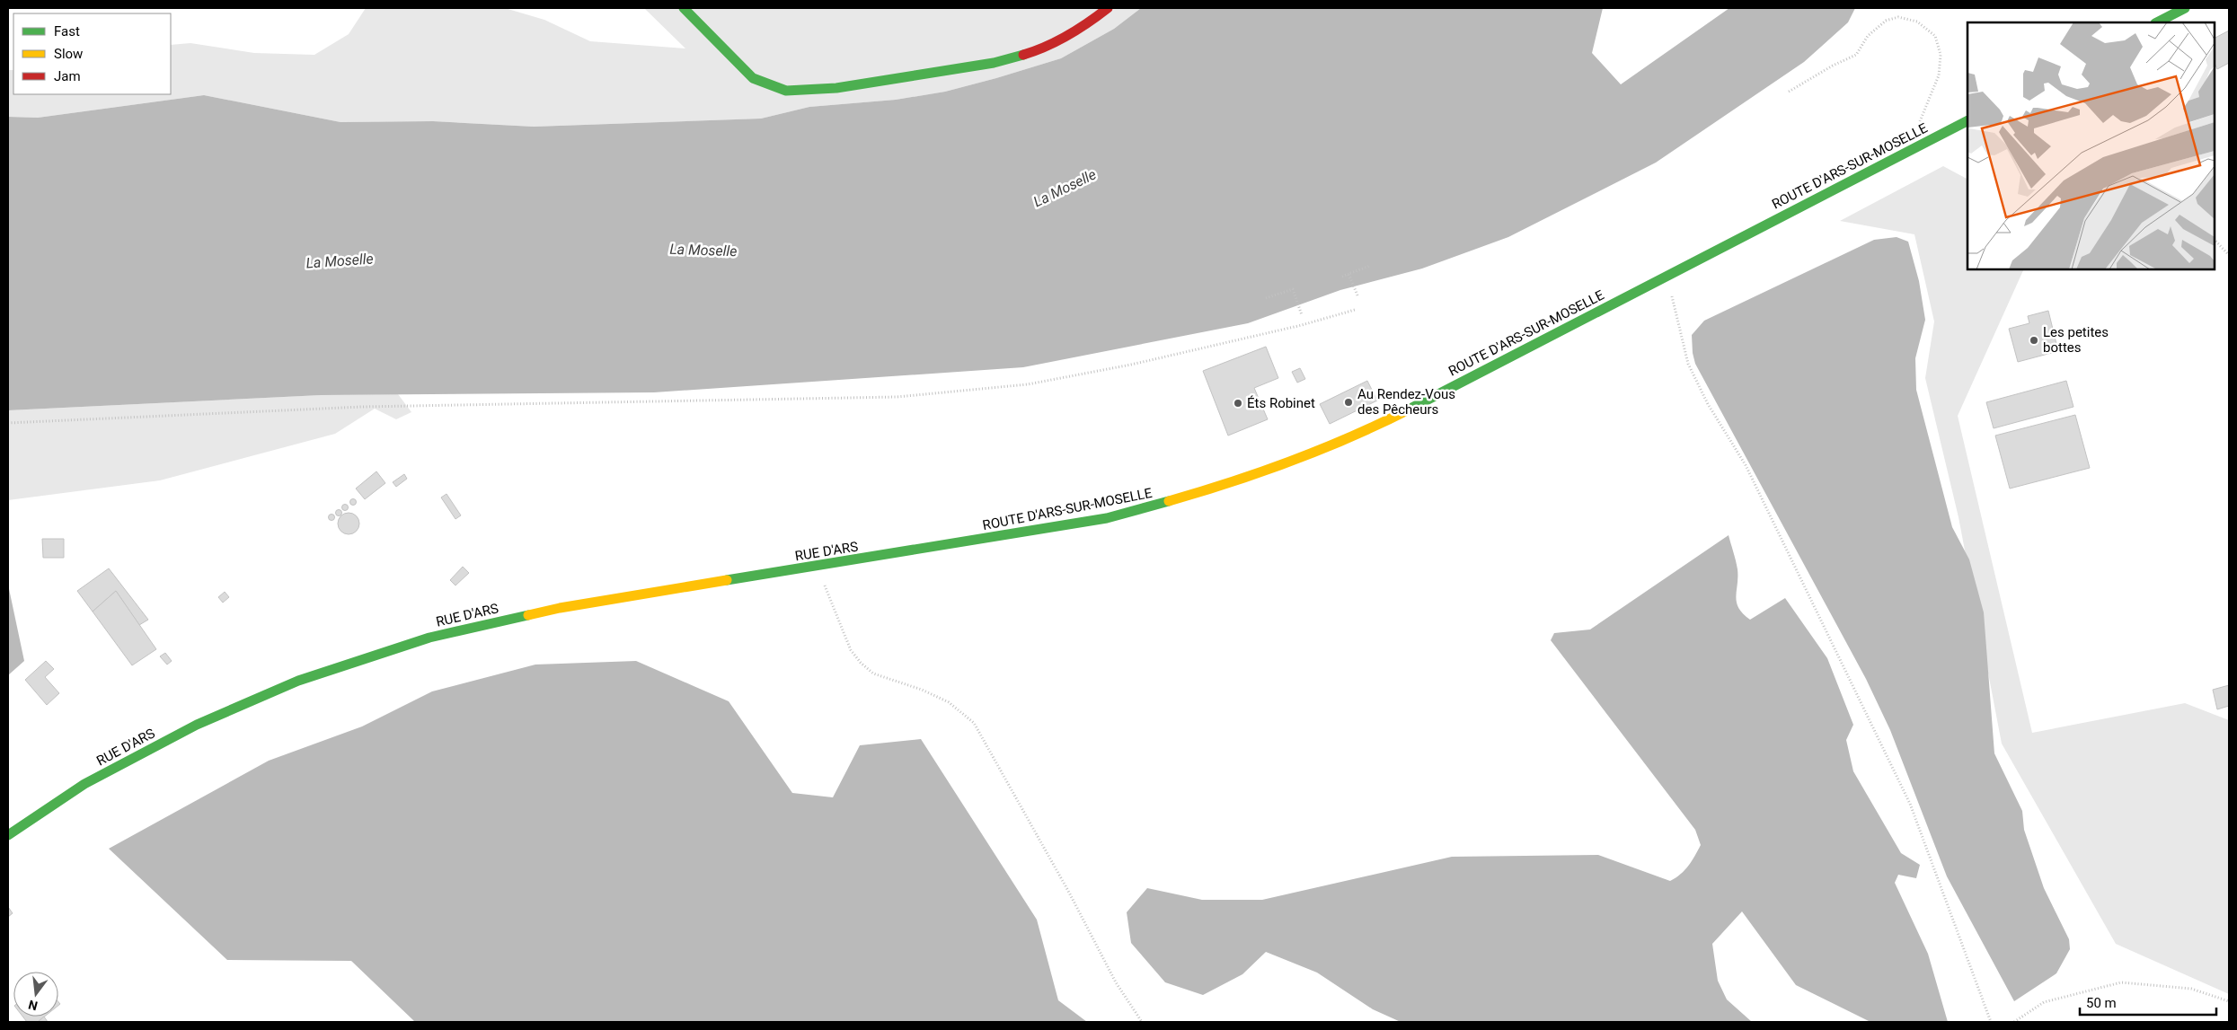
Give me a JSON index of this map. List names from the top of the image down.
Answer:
{
  "streets": {
    "main road": ["ROUTE D'ARS-SUR-MOSELLE", "RUE D'ARS"]
  },
  "crossings": [
    ["ROUTE D'ARS-SUR-MOSELLE", "RUE D'ARS"]
  ],
  "water": ["La Moselle"],
  "places": ["Les petites bottes", "Au Rendez-Vous des Pêcheurs", "Éts Robinet"],
  "legend": ["Fast", "Slow", "Jam"],
  "scale_bar": "50 m",
  "north": "bottom"
}
